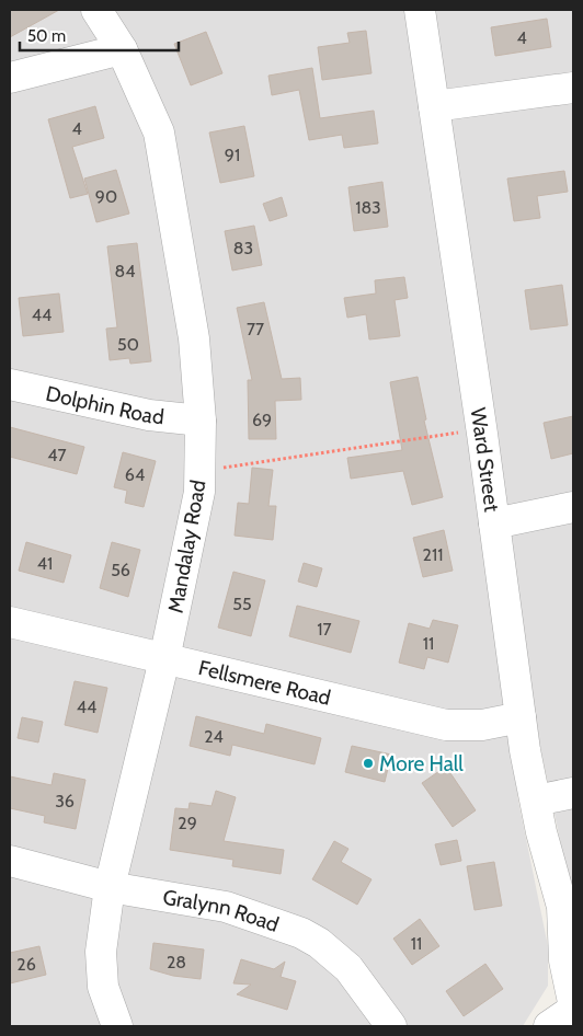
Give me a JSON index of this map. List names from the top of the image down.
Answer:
{
  "streets": {
    "street": [
      "Dolphin Road",
      "Ward Street",
      "Mandalay Road",
      "Fellsmere Road",
      "Gralynn Road"
    ]
  },
  "crossings": [
    ["Dolphin Road", "Mandalay Road"],
    ["Ward Street", "Fellsmere Road"],
    ["Mandalay Road", "Fellsmere Road"],
    ["Mandalay Road", "Gralynn Road"]
  ],
  "places": ["More Hall"],
  "house_numbers": [
    "4",
    "4",
    "91",
    "90",
    "183",
    "83",
    "84",
    "44",
    "77",
    "50",
    "69",
    "47",
    "64",
    "211",
    "41",
    "56",
    "55",
    "17",
    "11",
    "44",
    "24",
    "36",
    "29",
    "11",
    "28",
    "26"
  ],
  "scale_bar": "50 m"
}
